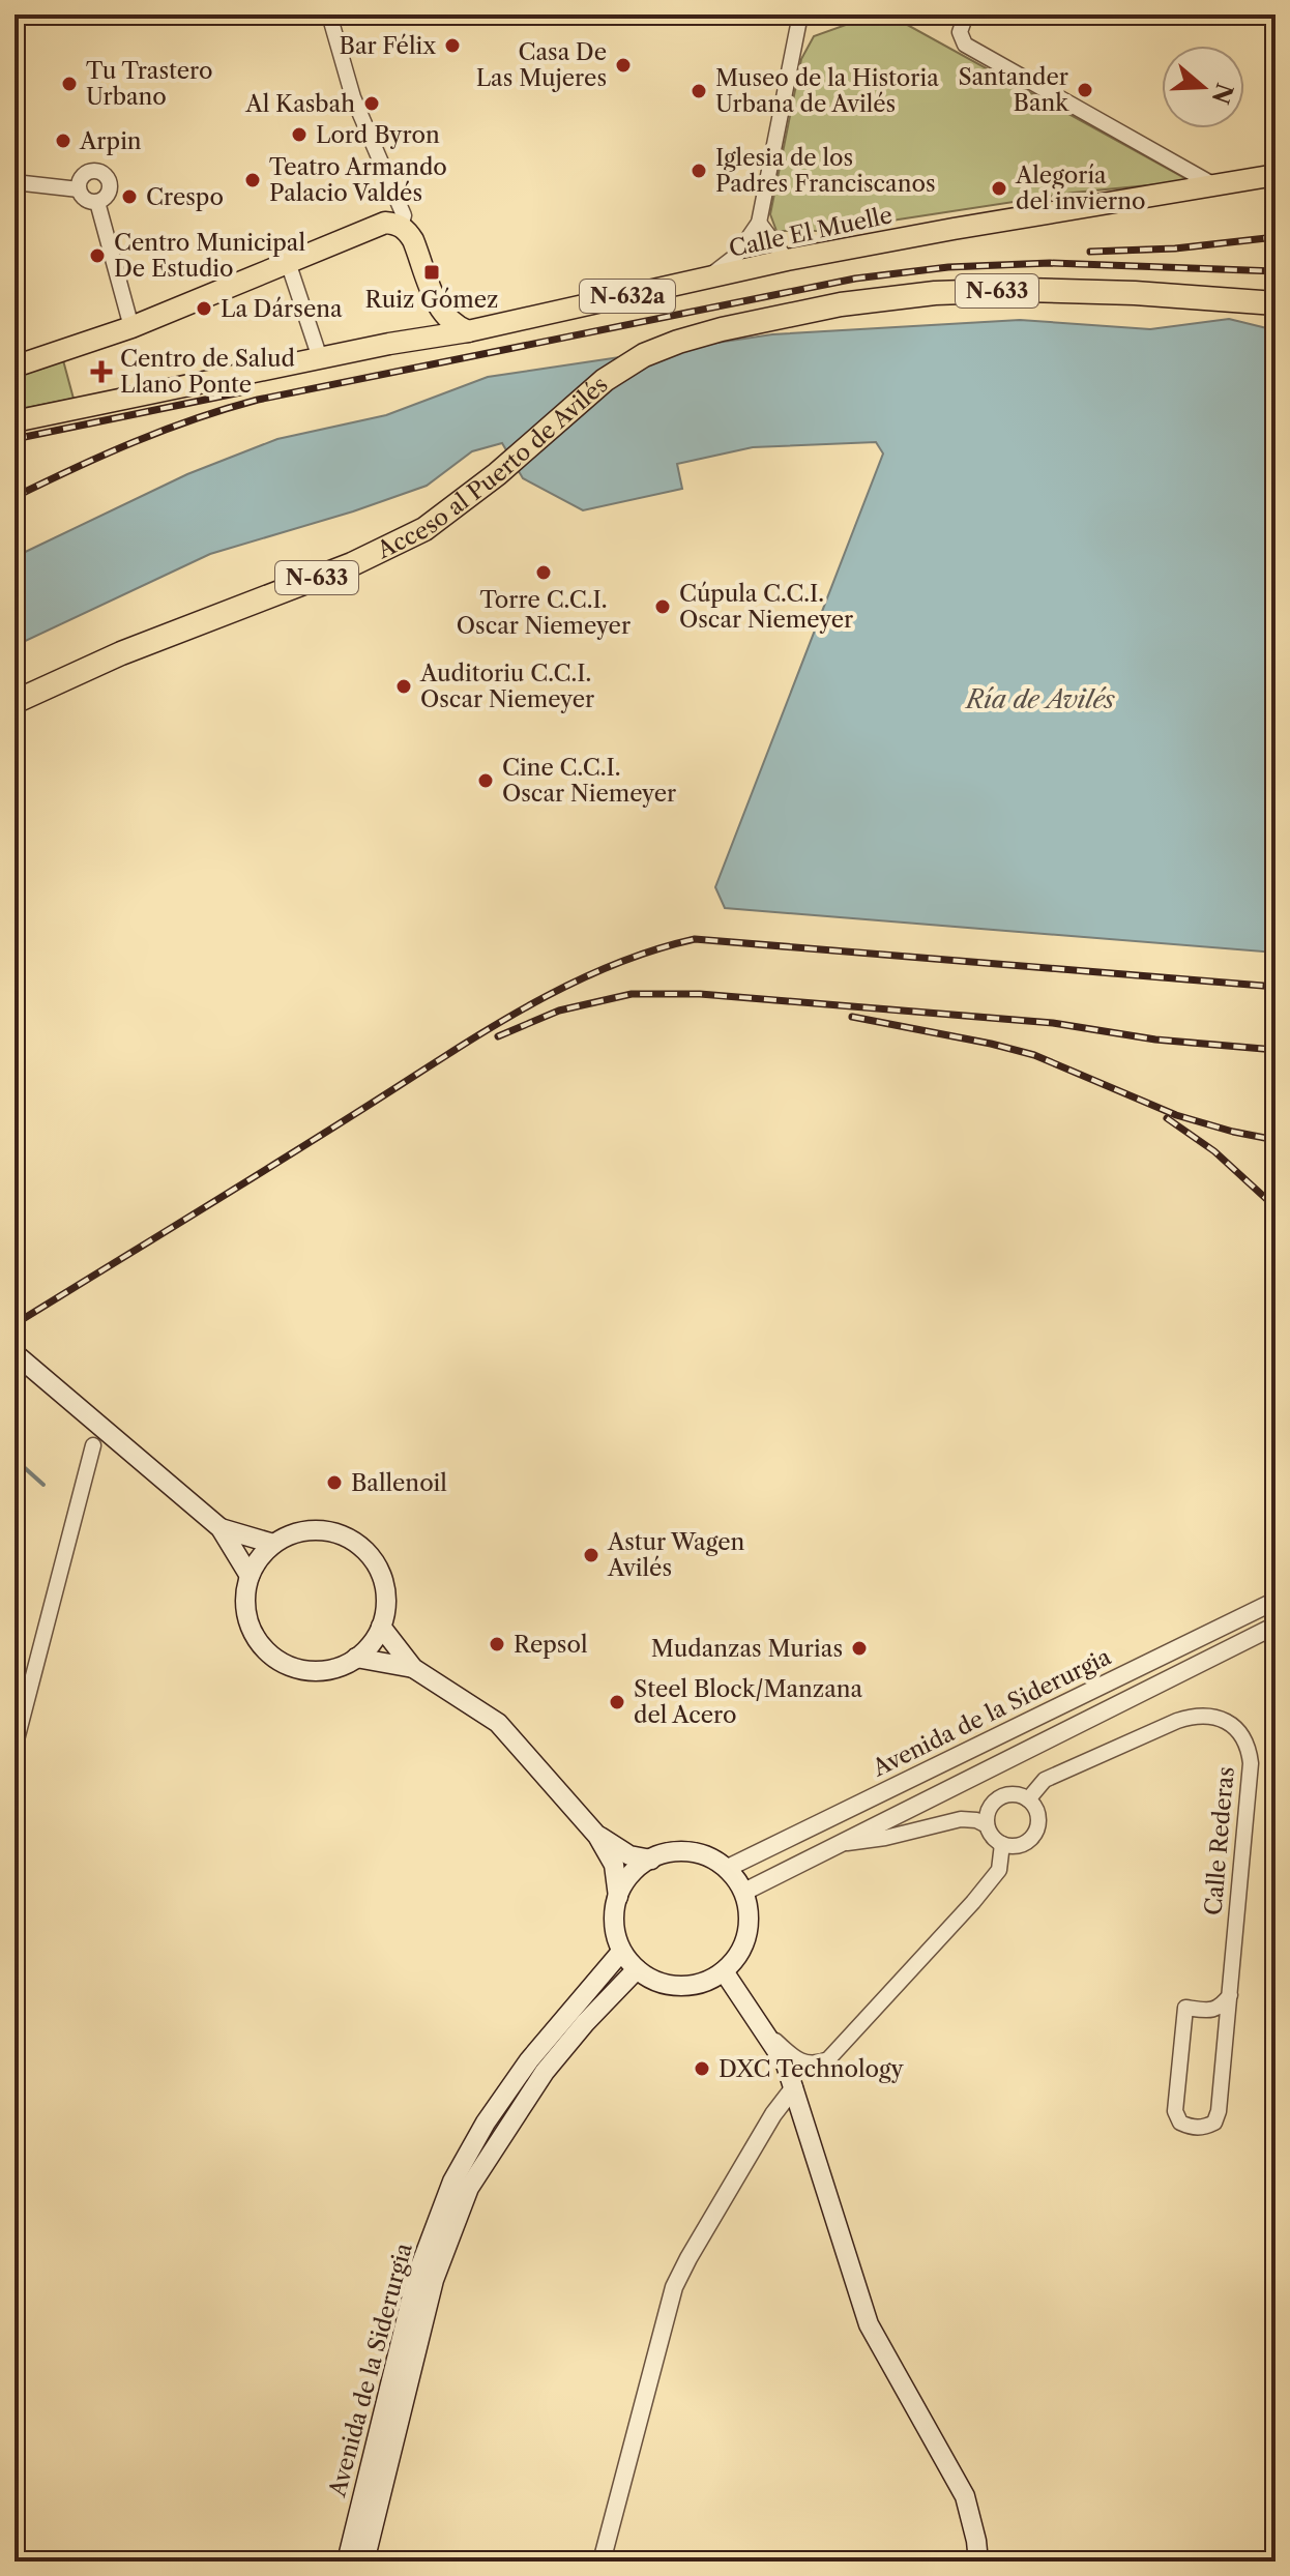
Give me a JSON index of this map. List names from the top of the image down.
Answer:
{
  "streets": {
    "highway": ["N-633", "Acceso al Puerto de Avilés"],
    "main road": ["Calle El Muelle", "N-632a", "Avenida de la Siderurgia"],
    "street": ["Calle Rederas"]
  },
  "crossings": [
    ["Calle El Muelle", "N-632a"]
  ],
  "water": ["Ría de Avilés"],
  "places": {
    "other": [
      "Bar Félix",
      "Casa De Las Mujeres",
      "Tu Trastero Urbano",
      "Santander Bank",
      "Museo de la Historia Urbana de Avilés",
      "Al Kasbah",
      "Lord Byron",
      "Arpin",
      "Iglesia de los Padres Franciscanos",
      "Teatro Armando Palacio Valdés",
      "Alegoría del invierno",
      "Crespo",
      "Centro Municipal De Estudio",
      "La Dársena",
      "Torre C.C.I. Oscar Niemeyer",
      "Cúpula C.C.I. Oscar Niemeyer",
      "Auditoriu C.C.I. Oscar Niemeyer",
      "Cine C.C.I. Oscar Niemeyer",
      "Ballenoil",
      "Astur Wagen Avilés",
      "Repsol",
      "Mudanzas Murias",
      "Steel Block/Manzana del Acero",
      "DXC Technology"
    ],
    "transit": ["Ruiz Gómez"],
    "health": ["Centro de Salud Llano Ponte"]
  },
  "north": "right"
}
